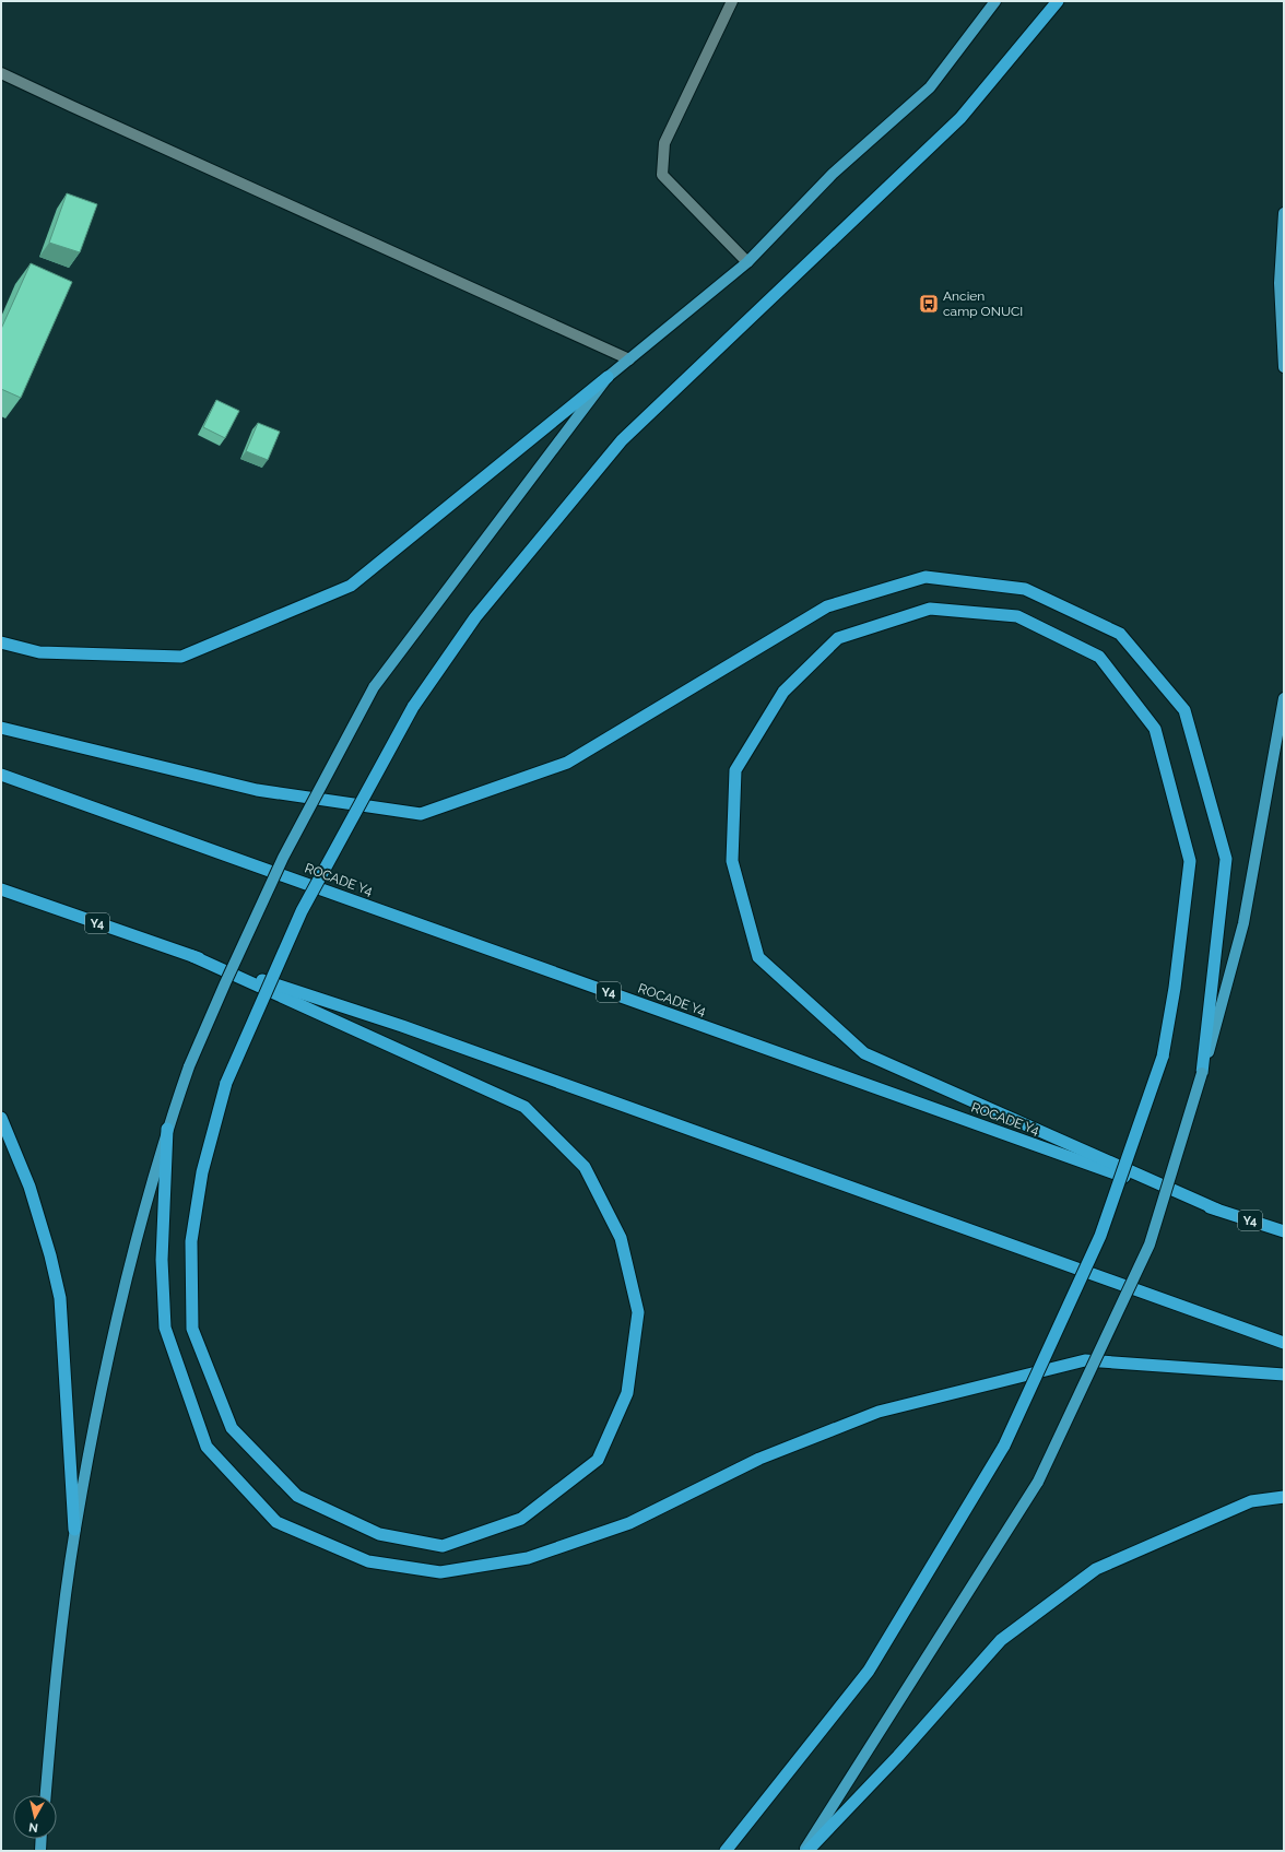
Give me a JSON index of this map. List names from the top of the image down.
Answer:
{
  "streets": {
    "highway": ["ROCADE Y4", "Y4"]
  },
  "places": {
    "bus stop": ["Ancien camp ONUCI"]
  },
  "north": "bottom"
}
